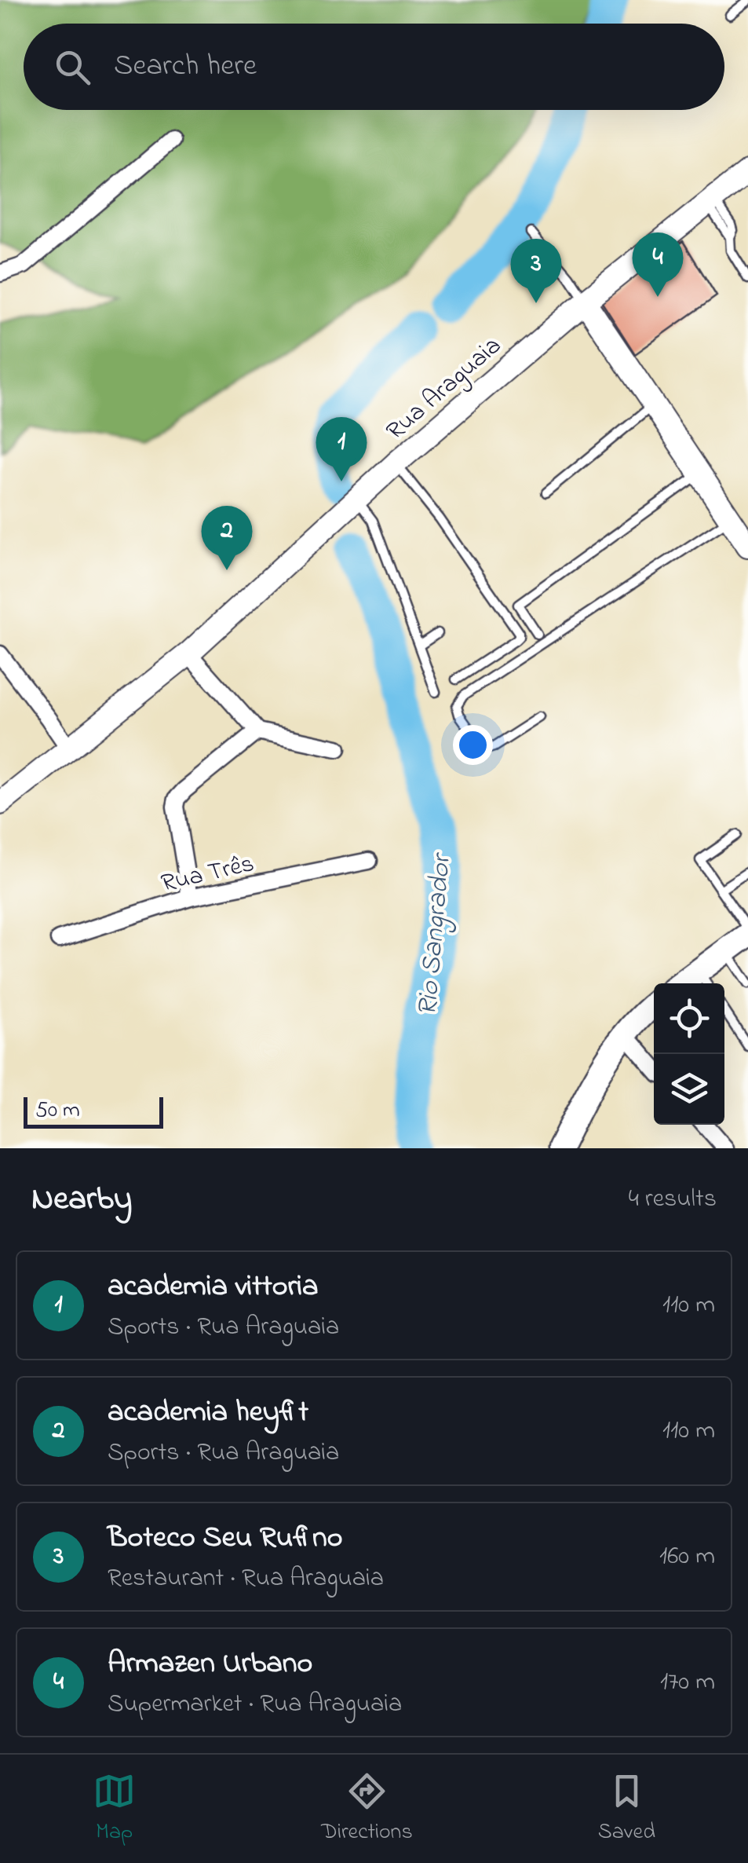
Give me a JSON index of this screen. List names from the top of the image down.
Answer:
{
  "streets": {
    "street": ["Rua Araguaia", "Rua Três"]
  },
  "water": ["Rio Sangrador"],
  "scale_bar": "50 m",
  "page": {
    "search": "Search here",
    "pins": [
      "4",
      "3",
      "1",
      "2"
    ],
    "scale": "50 m",
    "heading": ["Nearby", "4 results"],
    "list": [
      {
        "mark": "1",
        "name": "academia vittoria",
        "note": "Sports · Rua Araguaia",
        "value": "110 m"
      },
      {
        "mark": "2",
        "name": "academia heyfit",
        "note": "Sports · Rua Araguaia",
        "value": "110 m"
      },
      {
        "mark": "3",
        "name": "Boteco Seu Rufino",
        "note": "Restaurant · Rua Araguaia",
        "value": "160 m"
      },
      {
        "mark": "4",
        "name": "Armazen Urbano",
        "note": "Supermarket · Rua Araguaia",
        "value": "170 m"
      }
    ],
    "nav": ["Map", "Directions", "Saved"]
  }
}
